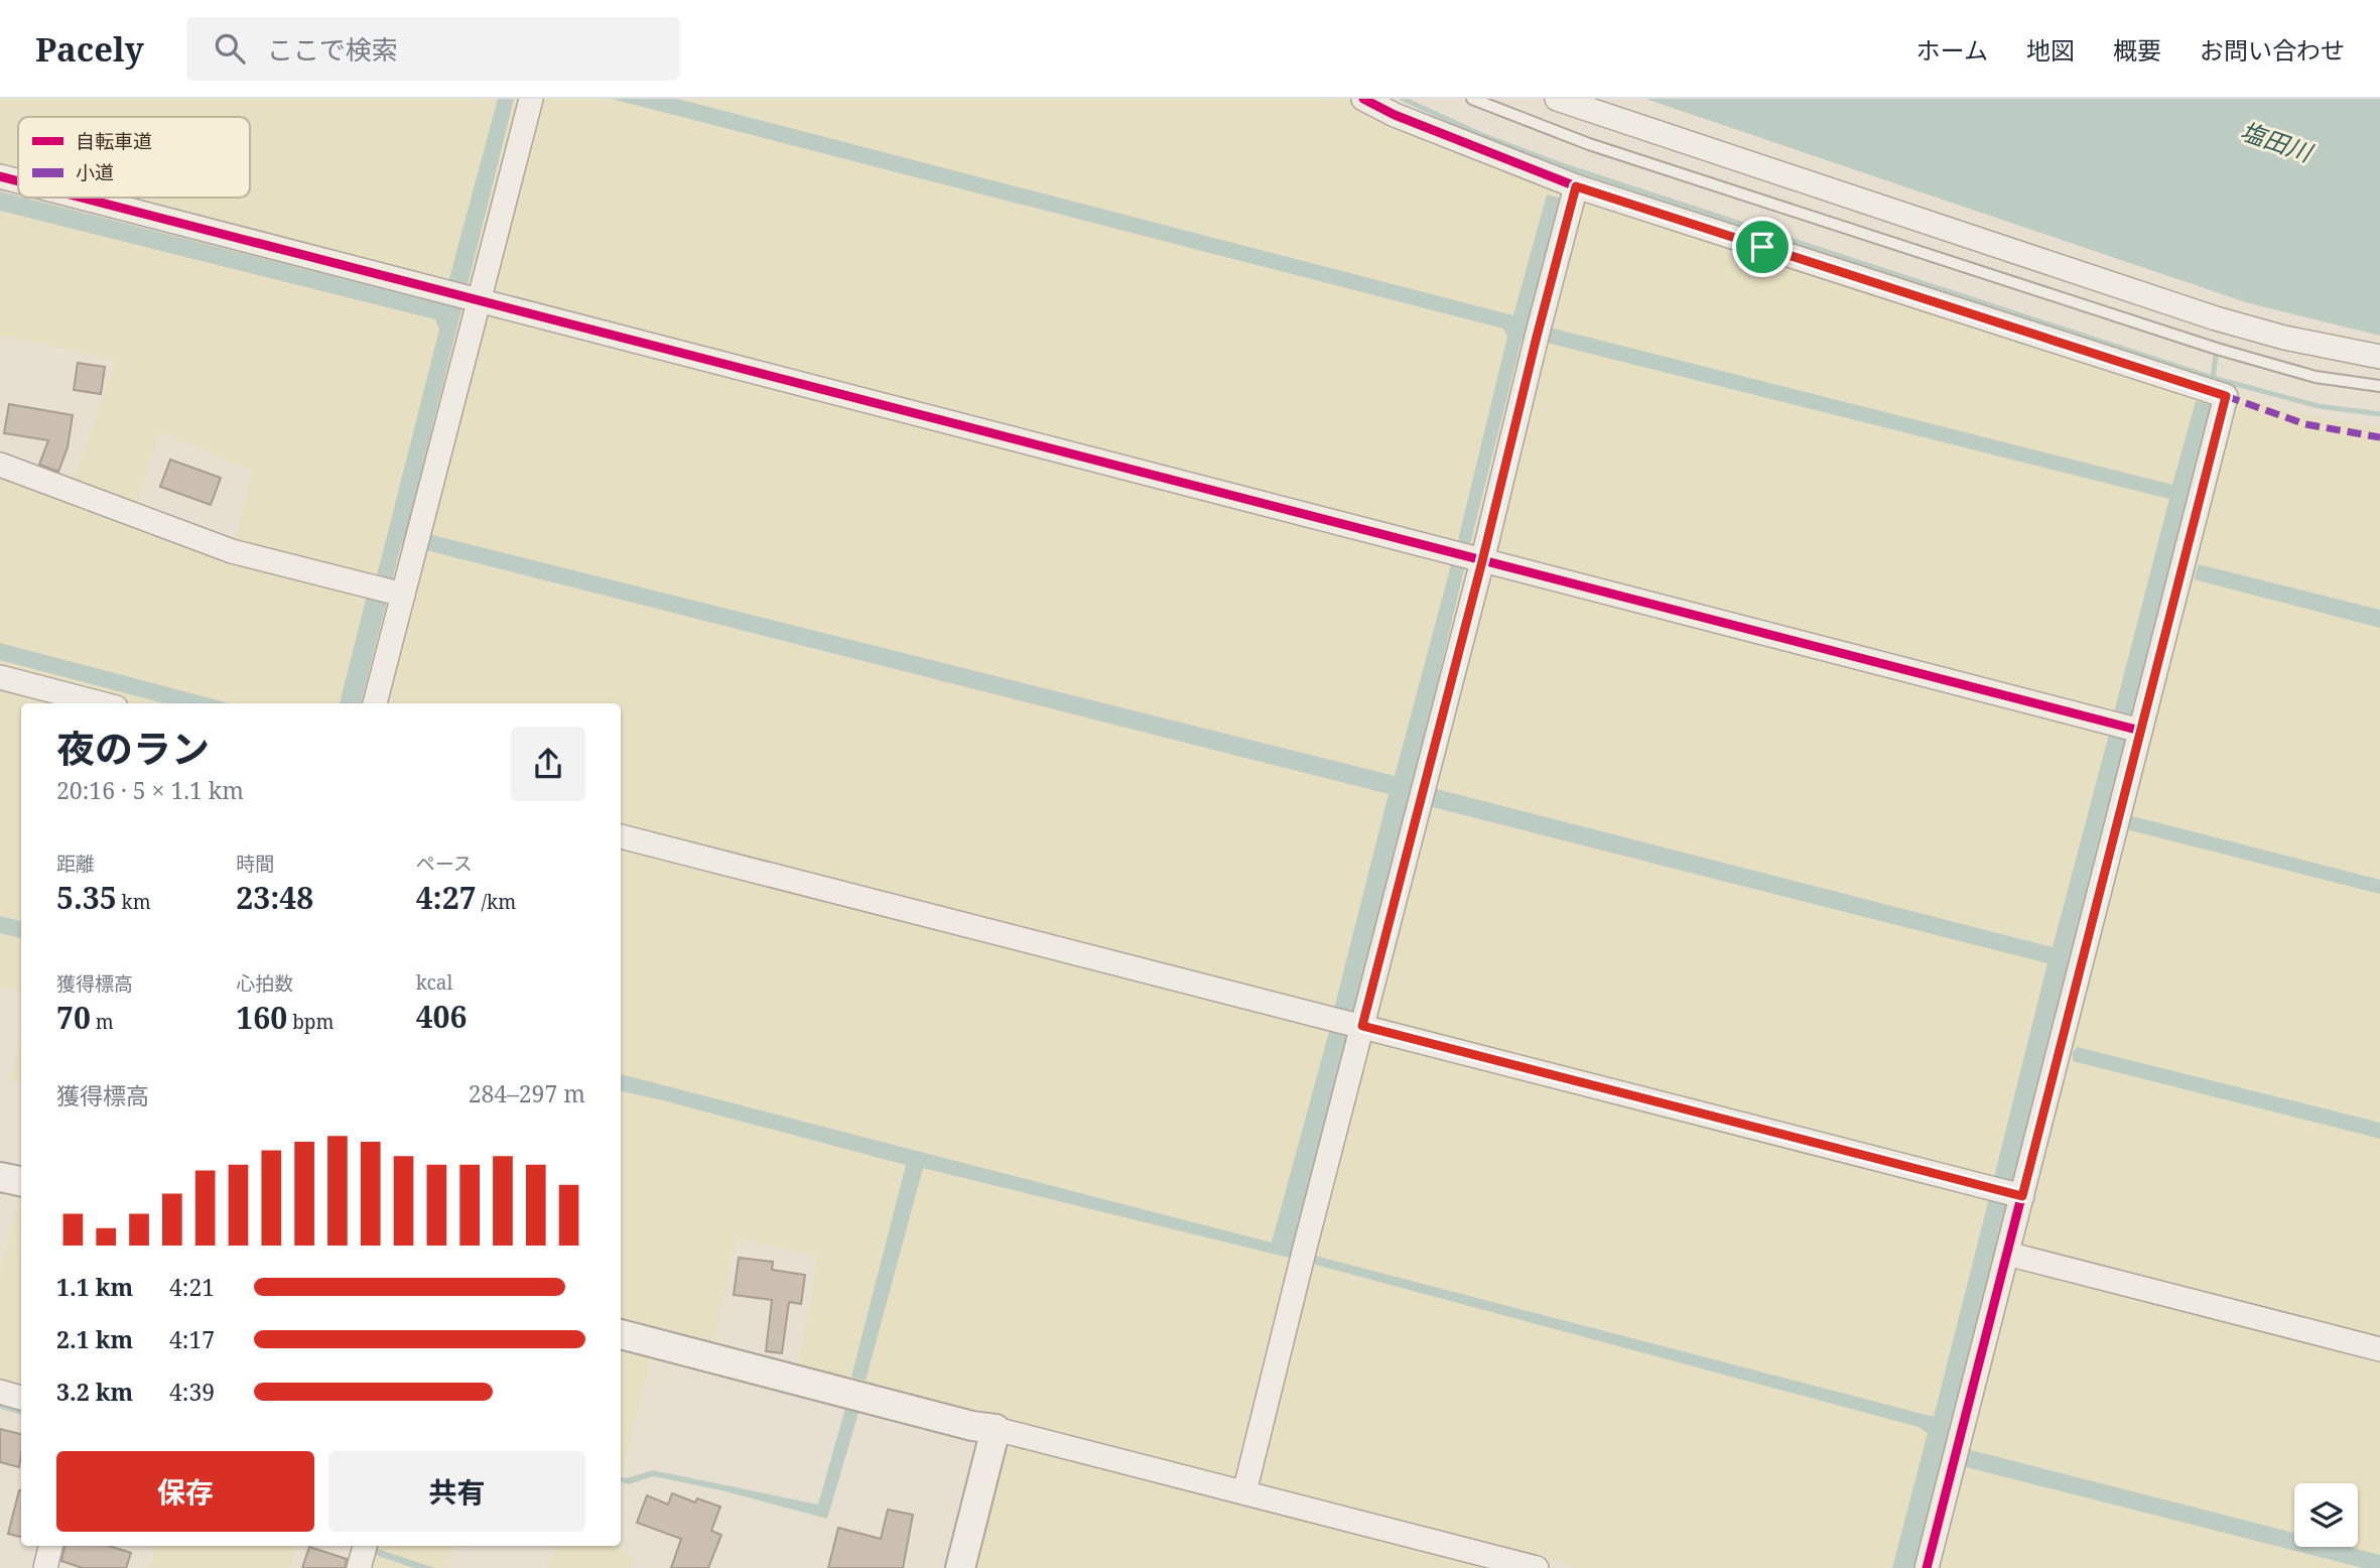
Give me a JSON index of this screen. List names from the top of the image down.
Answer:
{
  "water": ["塩田川"],
  "legend": ["自転車道", "小道"],
  "page": {
    "header": "Pacely",
    "search": "ここで検索",
    "nav": [
      "ホーム",
      "地図",
      "概要",
      "お問い合わせ"
    ],
    "heading": ["夜のラン", "20:16 · 5 × 1.1 km"],
    "stats": [
      ["距離", "5.35 km"],
      ["時間", "23:48"],
      ["ペース", "4:27 /km"],
      ["獲得標高", "70 m"],
      ["心拍数", "160 bpm"],
      ["kcal", "406"]
    ],
    "chart": ["獲得標高", "284–297 m"],
    "list": [
      {
        "name": "1.1 km",
        "note": "4:21"
      },
      {
        "name": "2.1 km",
        "note": "4:17"
      },
      {
        "name": "3.2 km",
        "note": "4:39"
      }
    ],
    "buttons": ["保存", "共有"]
  }
}
